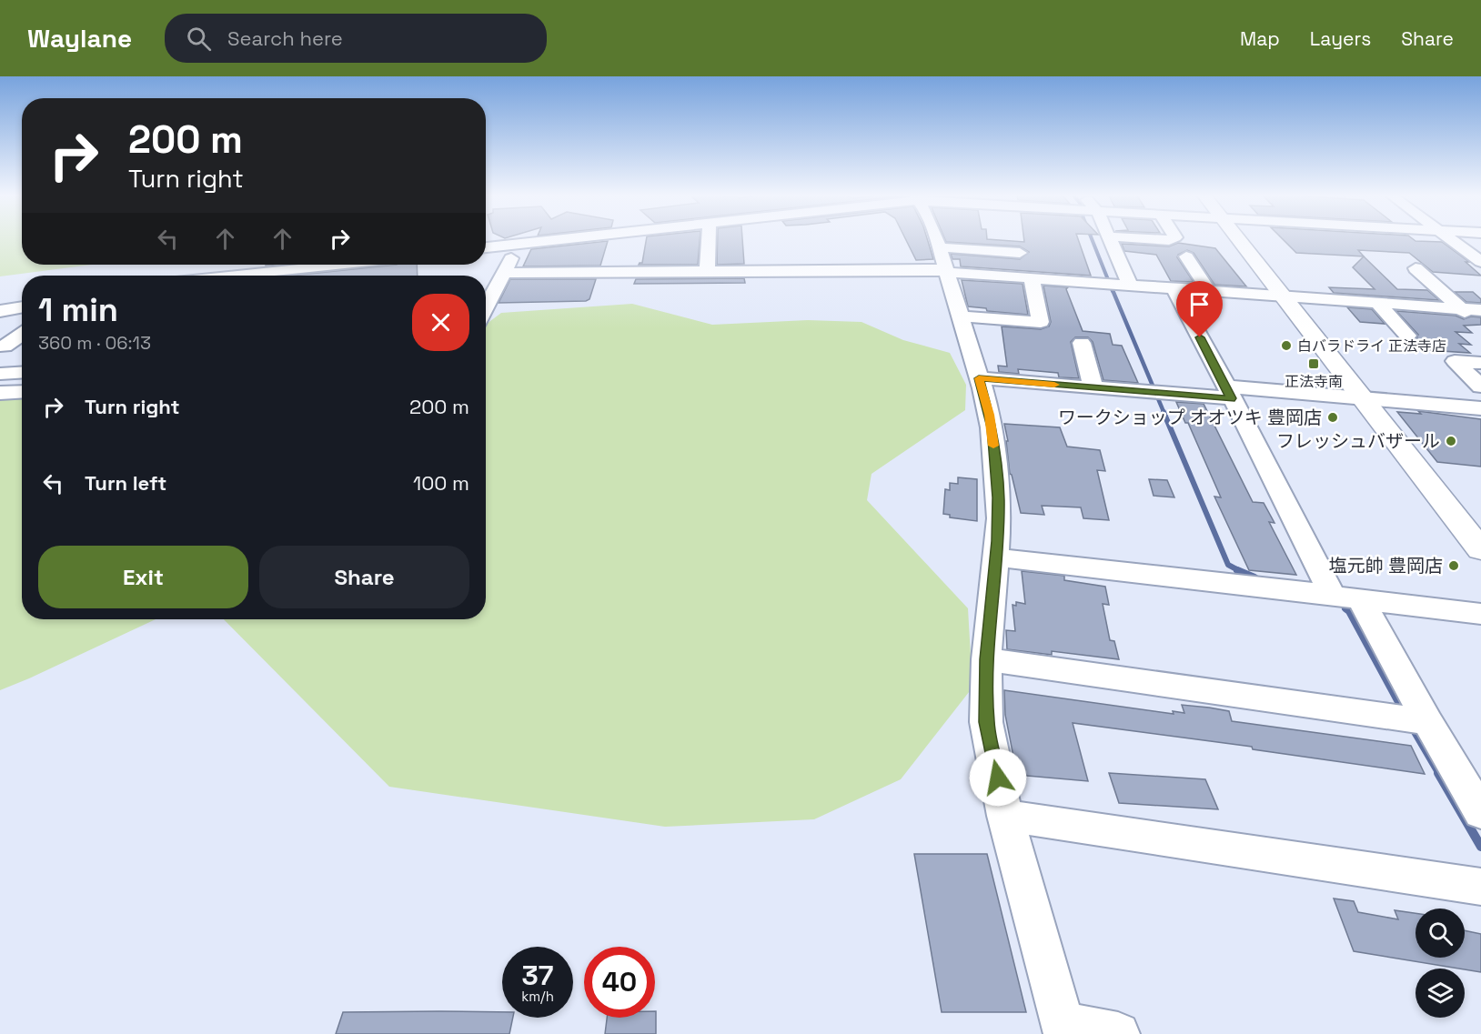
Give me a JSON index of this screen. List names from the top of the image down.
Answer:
{
  "places": {
    "other": [
      "白バラドライ 正法寺店",
      "ワークショップ オオツキ 豊岡店",
      "フレッシュバザール",
      "塩元帥 豊岡店"
    ],
    "transit": ["正法寺南"]
  },
  "page": {
    "header": "Waylane",
    "search": "Search here",
    "nav": ["Map", "Layers", "Share"],
    "turn": ["200 m", "Turn right"],
    "heading": ["1 min", "360 m · 06:13"],
    "list": [
      {
        "name": "Turn right",
        "value": "200 m"
      },
      {
        "name": "Turn left",
        "value": "100 m"
      }
    ],
    "buttons": ["Exit", "Share"],
    "speed": "37 km/h",
    "limit": "40"
  }
}
